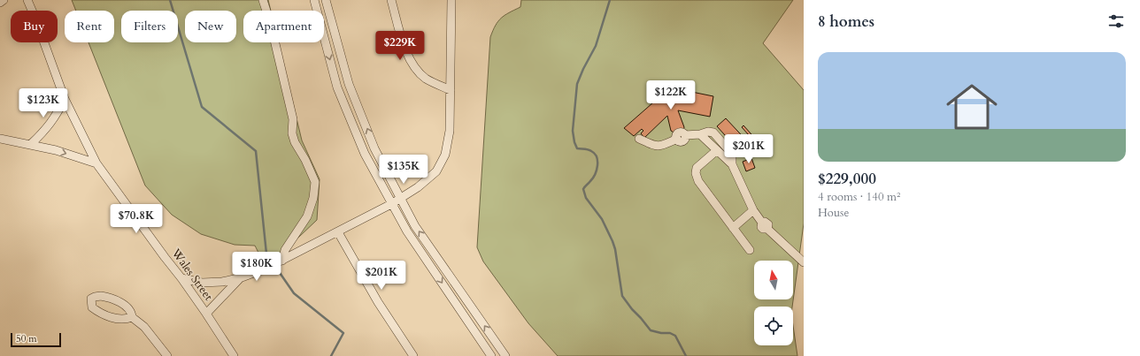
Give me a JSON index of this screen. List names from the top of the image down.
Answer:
{
  "streets": {
    "street": ["Wales Street"]
  },
  "scale_bar": "50 m",
  "north": "top",
  "page": {
    "heading": "8 homes",
    "chip": [
      "Buy",
      "Rent",
      "Filters",
      "New",
      "Apartment"
    ],
    "price": [
      "$229K",
      "$122K",
      "$123K",
      "$201K",
      "$135K",
      "$70.8K",
      "$180K",
      "$201K"
    ],
    "list": [
      {
        "name": "$229,000",
        "note": "4 rooms · 140 m² · House"
      }
    ],
    "scale": "50 m"
  }
}
